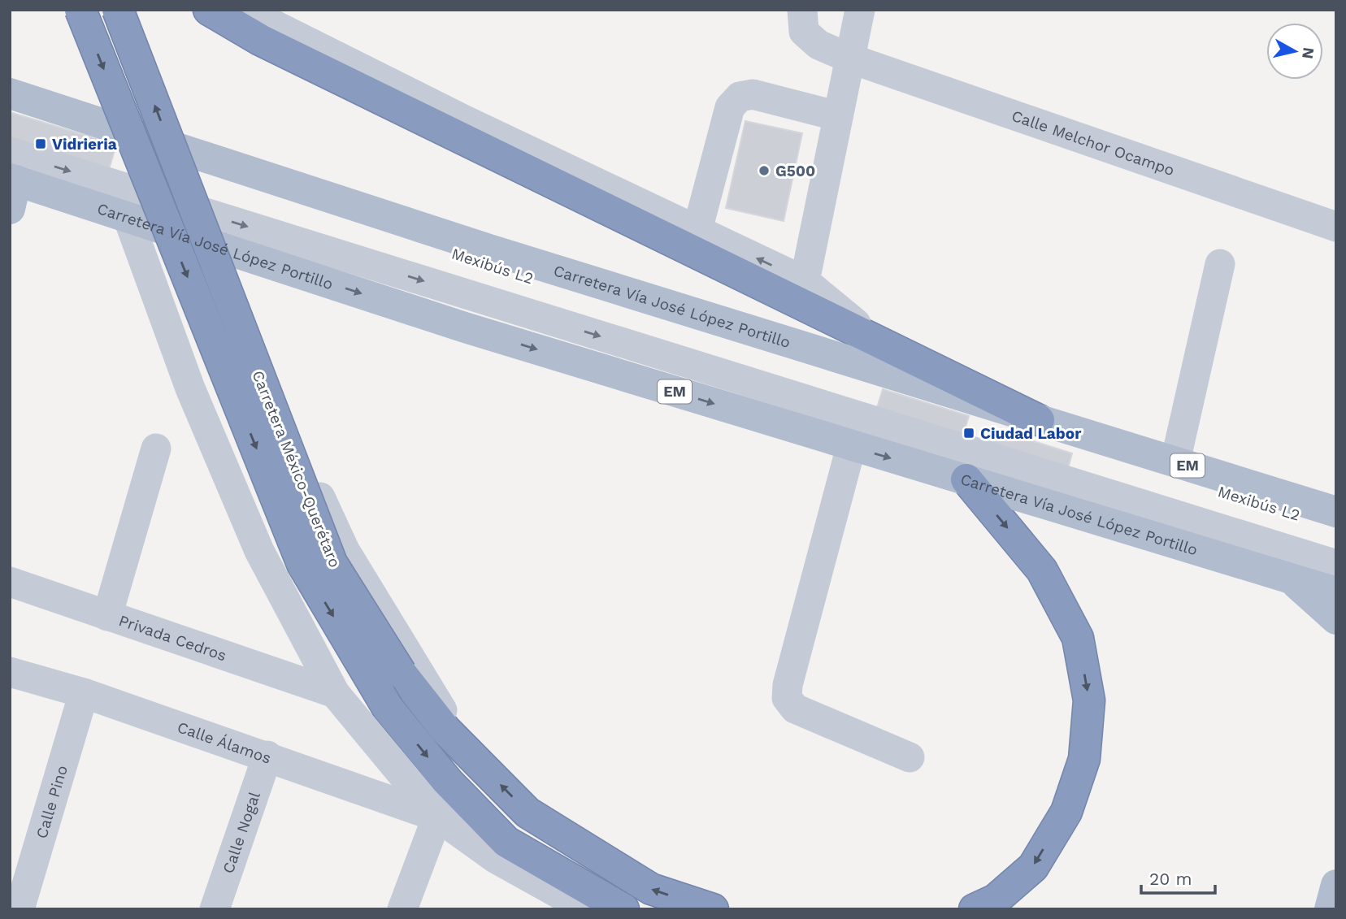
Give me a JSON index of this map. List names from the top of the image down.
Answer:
{
  "streets": {
    "highway": ["Carretera México-Querétaro"],
    "main road": ["Carretera Vía José López Portillo", "EM"],
    "street": [
      "Calle Melchor Ocampo",
      "Mexibús L2",
      "Privada Cedros",
      "Calle Álamos",
      "Calle Pino",
      "Calle Nogal"
    ]
  },
  "crossings": [
    ["Calle Álamos", "Calle Pino"],
    ["Calle Álamos", "Calle Nogal"]
  ],
  "places": {
    "transit": ["Vidrieria", "Ciudad Labor"],
    "other": ["G500"]
  },
  "scale_bar": "20 m",
  "north": "right"
}
